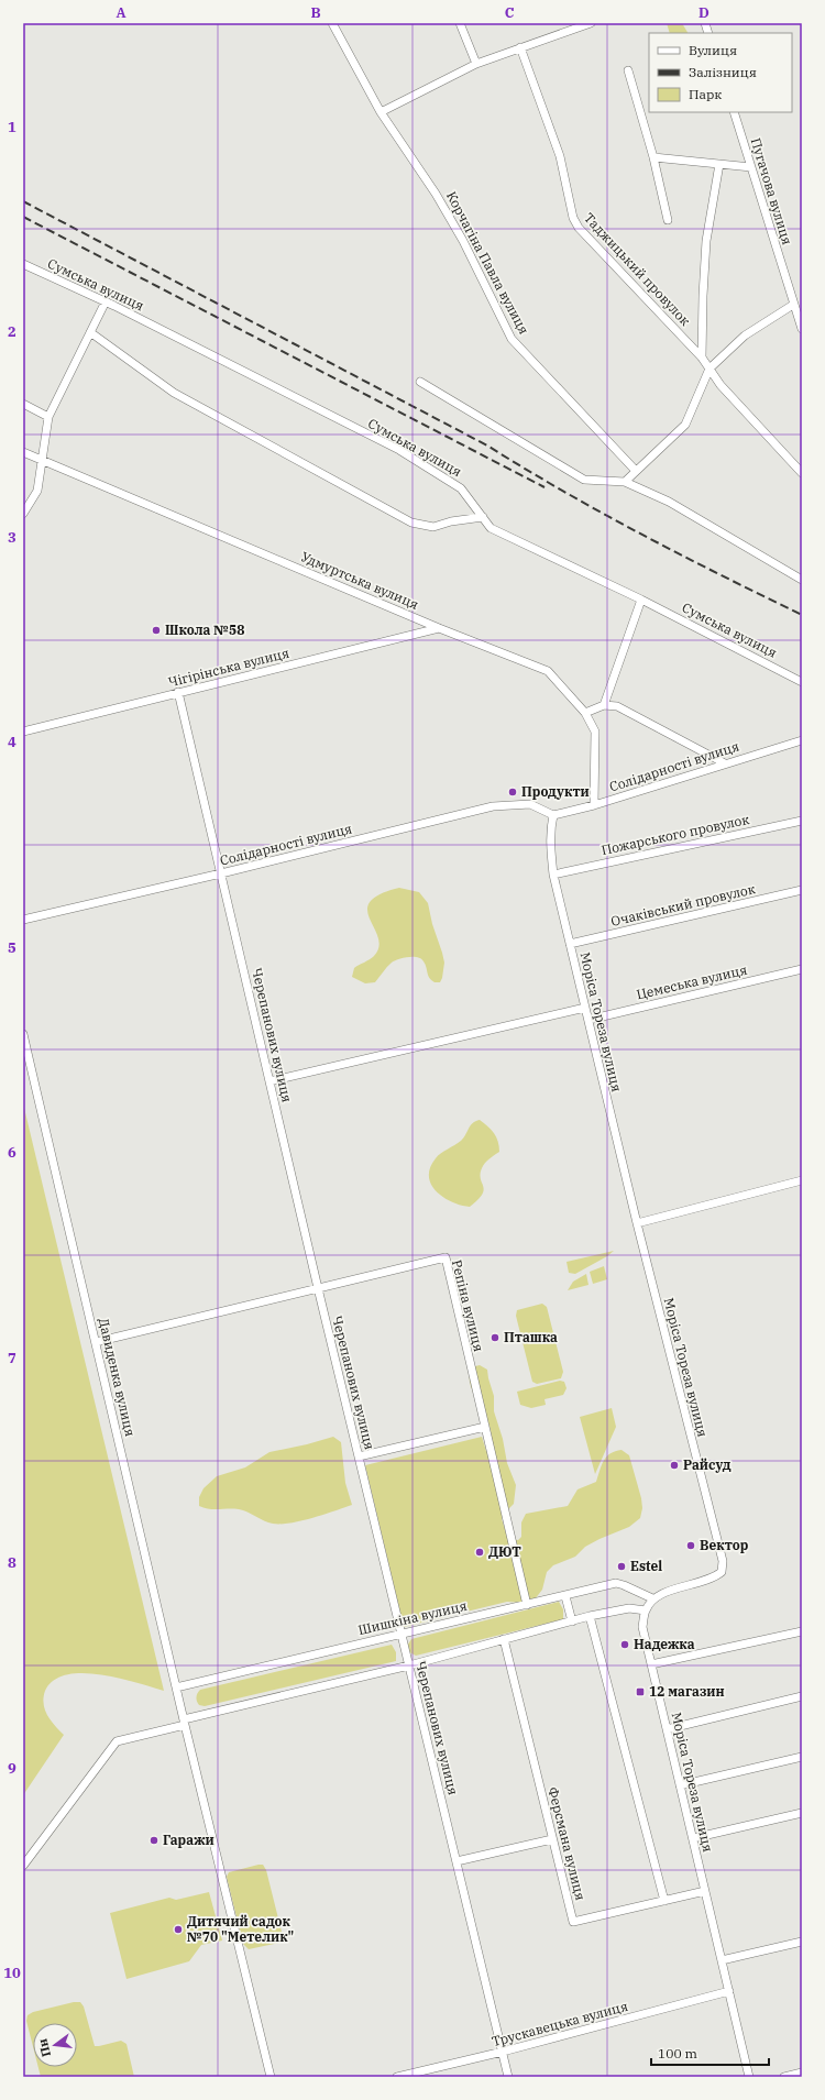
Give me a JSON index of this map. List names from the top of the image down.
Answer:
{
  "streets": {
    "street": [
      "Пугачова вулиця",
      "Корчагіна Павла вулиця",
      "Таджицький провулок",
      "Сумська вулиця",
      "Удмуртська вулиця",
      "Чiгiрiнська вулиця",
      "Солідарності вулиця",
      "Пожарського провулок",
      "Очакiвський провулок",
      "Цемеська вулиця",
      "Моріса Тореза вулиця",
      "Черепанових вулиця",
      "Репiна вулиця",
      "Давиденка вулиця",
      "Шишкiна вулиця",
      "Ферсмана вулиця",
      "Трускавецька вулиця"
    ]
  },
  "crossings": [
    ["Удмуртська вулиця", "Чiгiрiнська вулиця"],
    ["Удмуртська вулиця", "Солідарності вулиця"],
    ["Чiгiрiнська вулиця", "Черепанових вулиця"],
    ["Солідарності вулиця", "Моріса Тореза вулиця"],
    ["Солідарності вулиця", "Черепанових вулиця"],
    ["Пожарського провулок", "Моріса Тореза вулиця"],
    ["Очакiвський провулок", "Моріса Тореза вулиця"],
    ["Цемеська вулиця", "Моріса Тореза вулиця"],
    ["Моріса Тореза вулиця", "Шишкiна вулиця"],
    ["Моріса Тореза вулиця", "Ферсмана вулиця"],
    ["Моріса Тореза вулиця", "Трускавецька вулиця"],
    ["Черепанових вулиця", "Репiна вулиця"],
    ["Черепанових вулиця", "Шишкiна вулиця"],
    ["Черепанових вулиця", "Трускавецька вулиця"],
    ["Репiна вулиця", "Давиденка вулиця"],
    ["Репiна вулиця", "Шишкiна вулиця"],
    ["Давиденка вулиця", "Шишкiна вулиця"]
  ],
  "places": {
    "other": [
      "Школа №58",
      "Продукти",
      "Пташка",
      "Райсуд",
      "Вектор",
      "ДЮТ",
      "Estel",
      "Надежка",
      "Гаражи",
      "Дитячий садок №70 \"Метелик\""
    ],
    "transit": ["12 магазин"]
  },
  "legend": ["Вулиця", "Залізниця", "Парк"],
  "scale_bar": "100 m",
  "north": "left",
  "grid": {
    "columns": [
      "A",
      "B",
      "C",
      "D"
    ],
    "rows": [
      "1",
      "2",
      "3",
      "4",
      "5",
      "6",
      "7",
      "8",
      "9",
      "10"
    ]
  }
}
